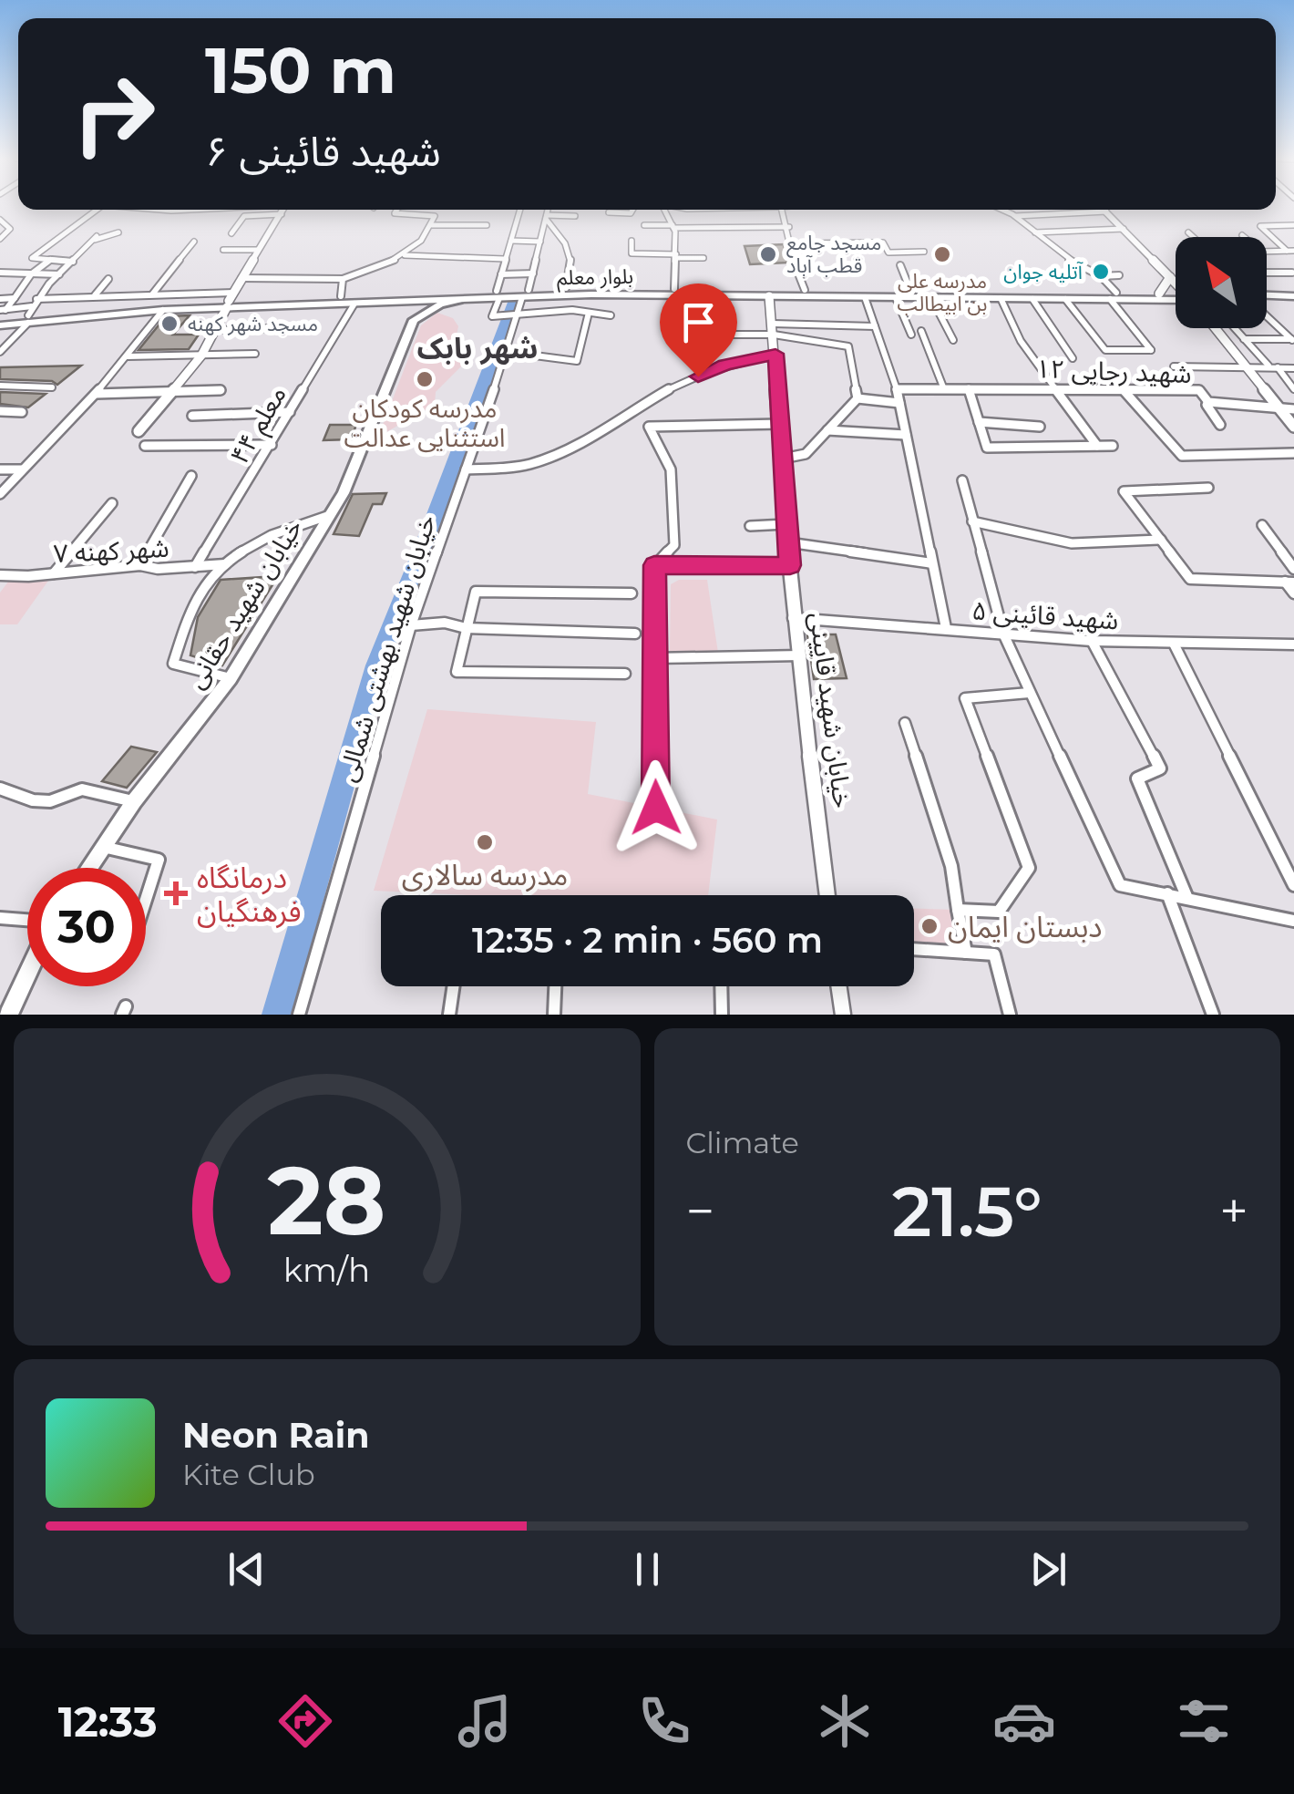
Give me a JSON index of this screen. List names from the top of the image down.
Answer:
{
  "streets": {
    "main road": ["بلوار معلم", "خیابان شهید حقانی"],
    "street": [
      "شهید رجایی ۱۲",
      "معلم ۴۴",
      "شهر کهنه ۷",
      "شهید قائینی ۵",
      "خیابان شهید بهشتی شمالی",
      "خیابان شهید قایینی"
    ]
  },
  "crossings": [
    ["بلوار معلم", "معلم ۴۴"],
    ["بلوار معلم", "خیابان شهید بهشتی شمالی"],
    ["بلوار معلم", "خیابان شهید قایینی"],
    ["معلم ۴۴", "شهر کهنه ۷"],
    ["شهید قائینی ۵", "خیابان شهید قایینی"]
  ],
  "districts": ["شهر بابک"],
  "places": {
    "other": [
      "مسجد جامع قطب آباد",
      "مدرسه علی بن ابیطالب",
      "آتلیه جوان",
      "مسجد شهر کهنه",
      "مدرسه کودکان استثنایی عدالت",
      "مدرسه سالاری",
      "دبستان ایمان"
    ],
    "health": ["درمانگاه فرهنگیان"]
  },
  "north": "top left",
  "page": {
    "turn": ["150 m", "شهید قائینی ۶"],
    "limit": "30",
    "trip": "12:35 · 2 min · 560 m",
    "tile": "Climate",
    "heat": ["−", "21.5°", "+"],
    "song": ["Neon Rain", "Kite Club"],
    "tabs": "12:33",
    "gauge": ["28", "km/h"]
  }
}
